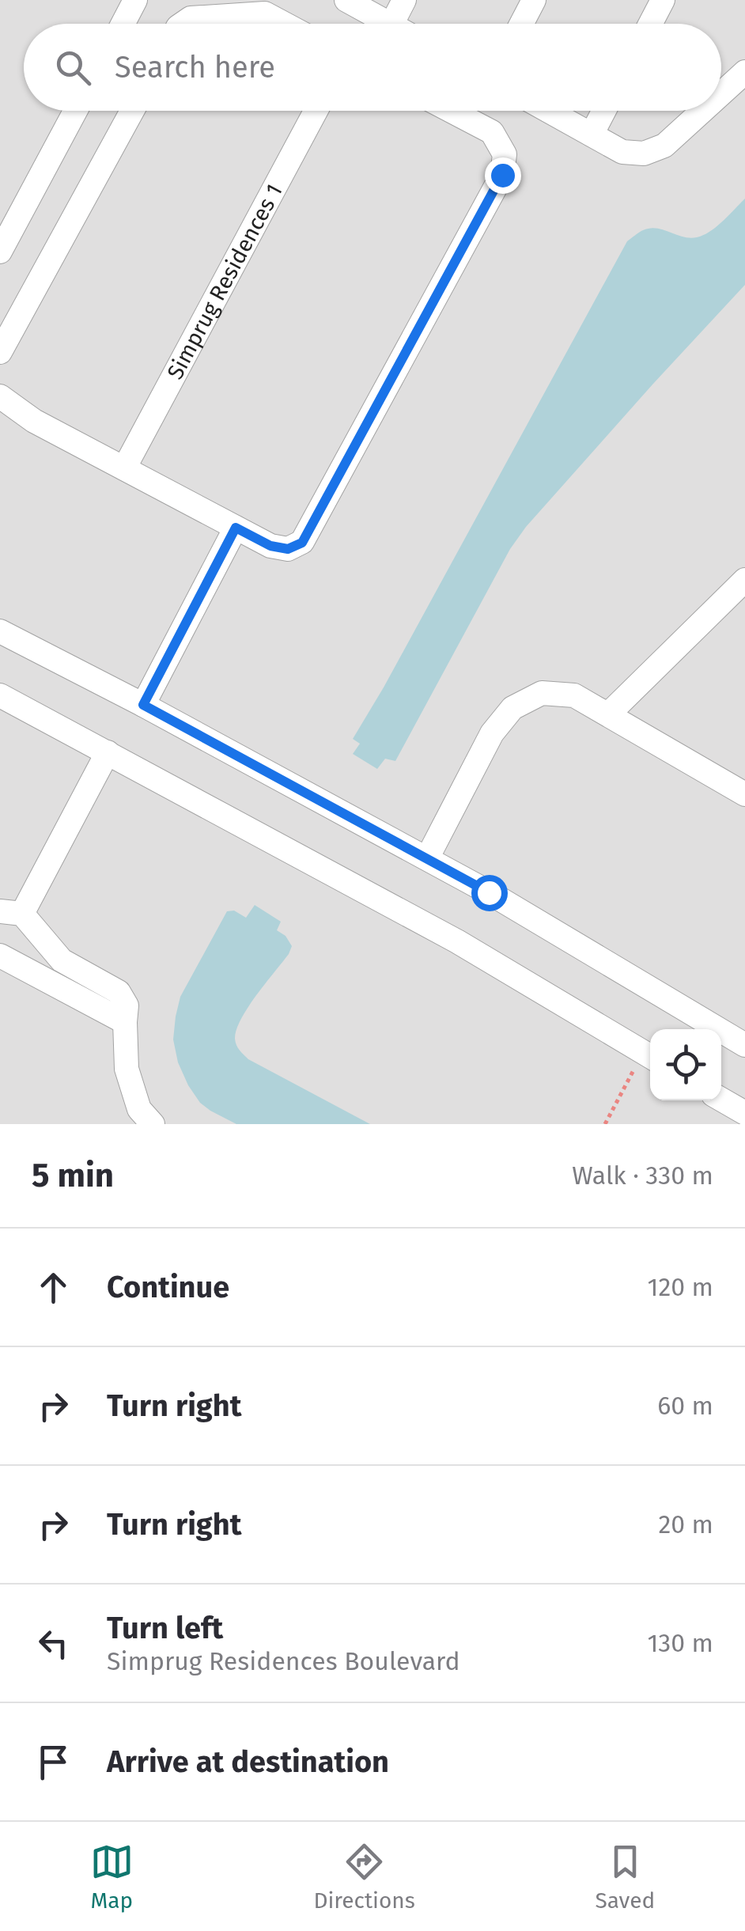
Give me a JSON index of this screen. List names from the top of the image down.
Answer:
{
  "streets": {
    "street": ["Simprug Residences 1"]
  },
  "page": {
    "search": "Search here",
    "heading": ["5 min", "Walk · 330 m"],
    "list": [
      ["Continue", "120 m"],
      ["Turn right", "60 m"],
      ["Turn right", "20 m"],
      ["Turn left", "Simprug Residences Boulevard", "130 m"],
      "Arrive at destination"
    ],
    "nav": ["Map", "Directions", "Saved"]
  }
}
